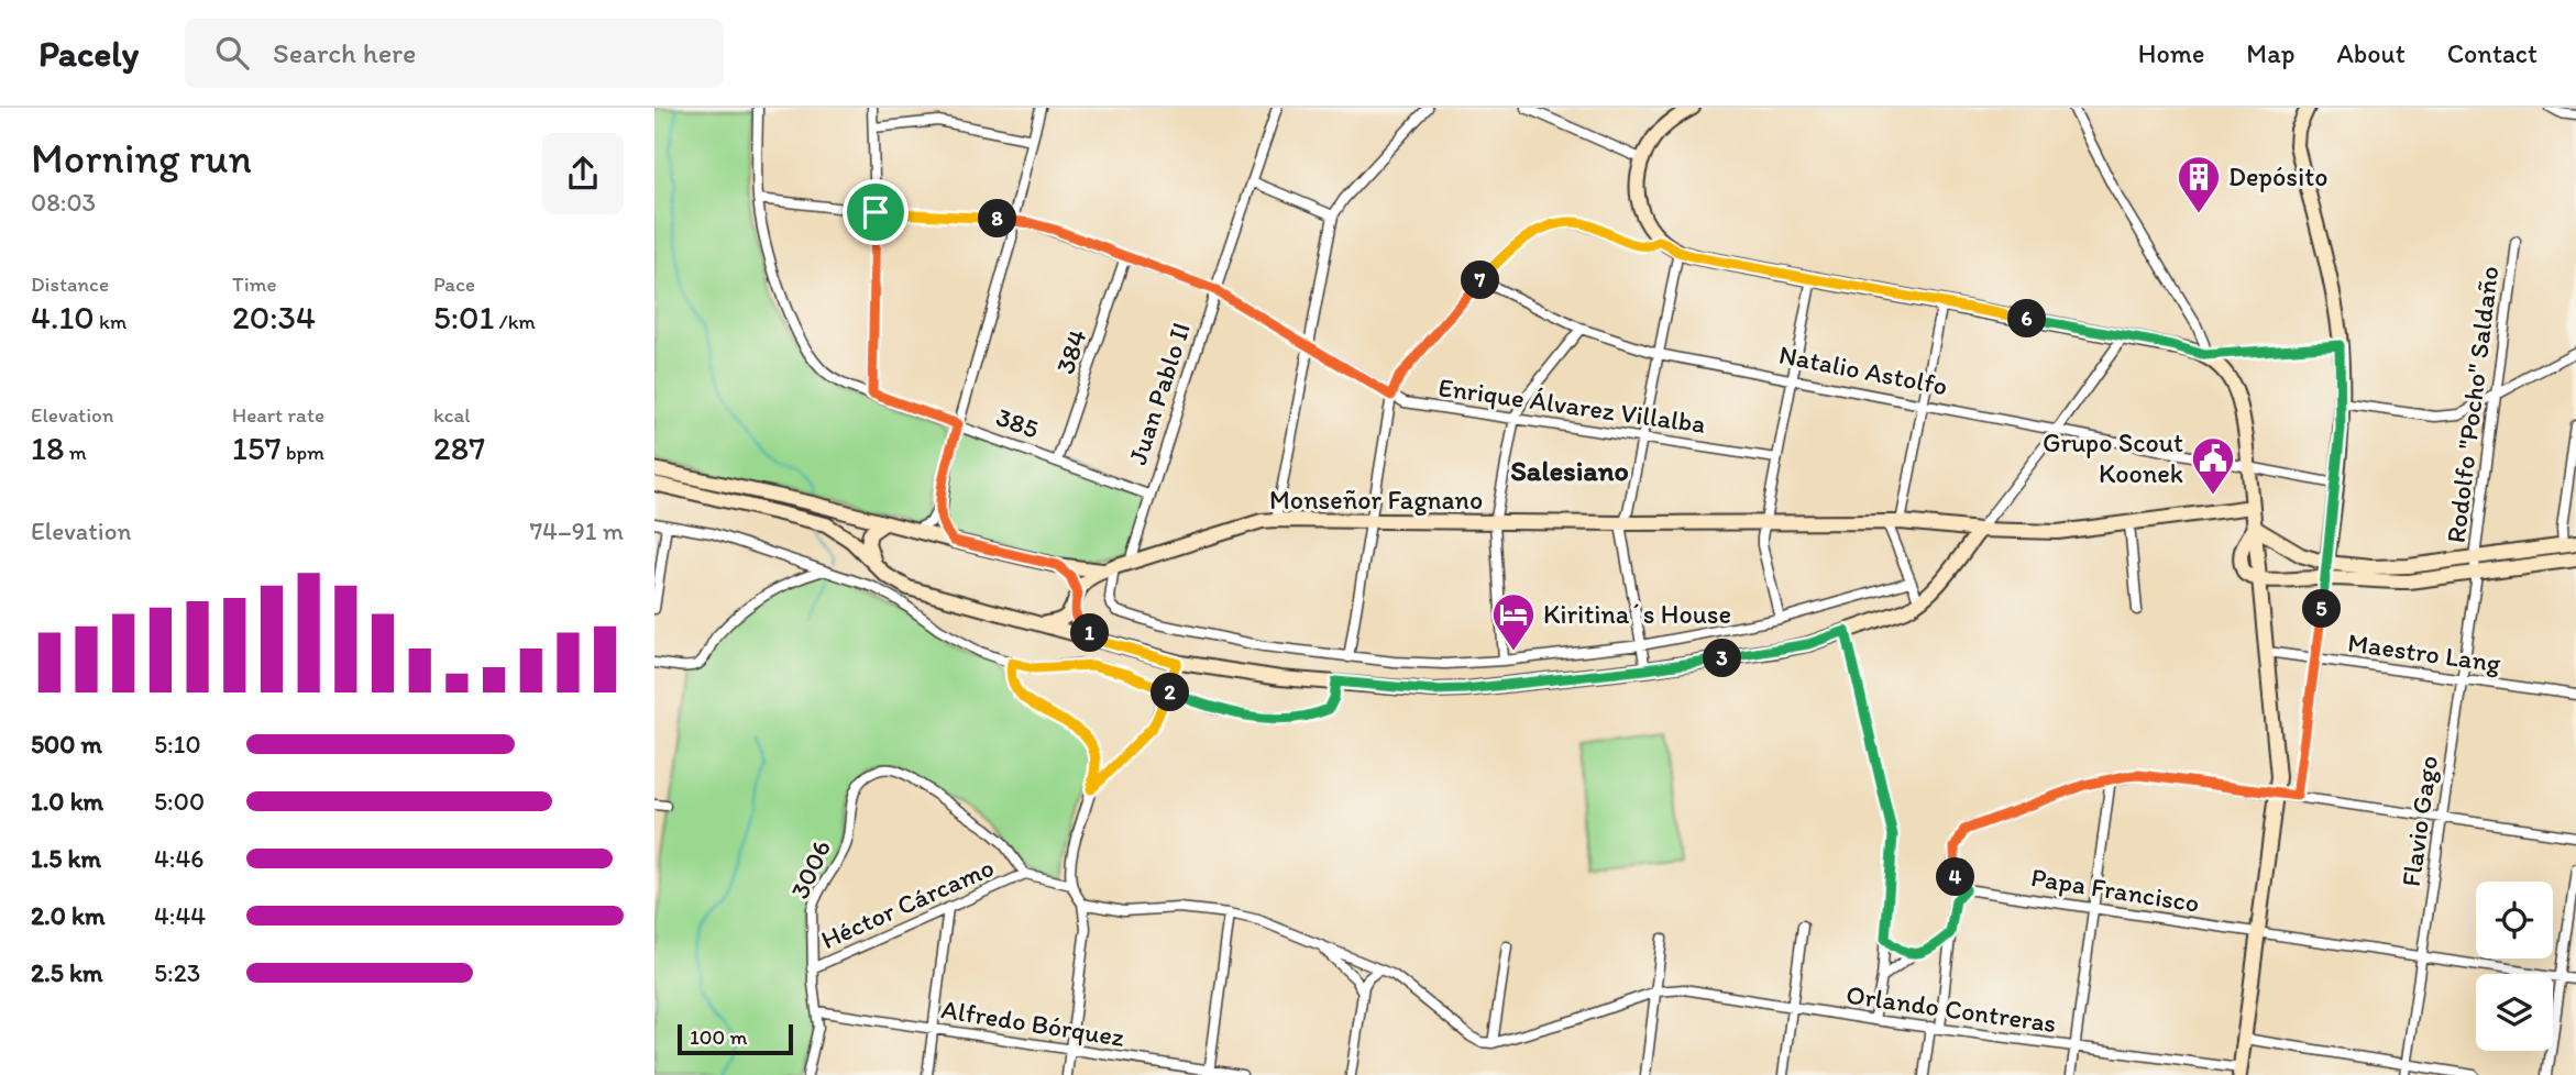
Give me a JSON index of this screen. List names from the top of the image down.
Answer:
{
  "streets": {
    "street": [
      "384",
      "Natalio Astolfo",
      "Juan Pablo II",
      "Rodolfo \"Pocho\" Saldaño",
      "Enrique Álvarez Villalba",
      "385",
      "Monseñor Fagnano",
      "Maestro Lang",
      "Flavio Gago",
      "3006",
      "Papa Francisco",
      "Héctor Cárcamo",
      "Orlando Contreras",
      "Alfredo Bórquez"
    ]
  },
  "crossings": [
    ["384", "Enrique Álvarez Villalba"],
    ["384", "385"],
    ["Juan Pablo II", "Enrique Álvarez Villalba"],
    ["Juan Pablo II", "385"],
    ["Juan Pablo II", "Monseñor Fagnano"],
    ["Rodolfo \"Pocho\" Saldaño", "Flavio Gago"],
    ["Enrique Álvarez Villalba", "385"],
    ["Maestro Lang", "Flavio Gago"],
    ["Flavio Gago", "Papa Francisco"],
    ["3006", "Héctor Cárcamo"],
    ["3006", "Alfredo Bórquez"]
  ],
  "districts": ["Salesiano"],
  "places": {
    "building": ["Depósito"],
    "public building": ["Grupo Scout Koonek"],
    "hotel": ["Kiritina´s House"]
  },
  "scale_bar": "100 m",
  "page": {
    "header": "Pacely",
    "search": "Search here",
    "nav": [
      "Home",
      "Map",
      "About",
      "Contact"
    ],
    "heading": ["Morning run", "08:03"],
    "pins": [
      "8",
      "7",
      "6",
      "5",
      "1",
      "3",
      "2",
      "4"
    ],
    "stats": [
      ["Distance", "4.10 km"],
      ["Time", "20:34"],
      ["Pace", "5:01 /km"],
      ["Elevation", "18 m"],
      ["Heart rate", "157 bpm"],
      ["kcal", "287"]
    ],
    "chart": ["Elevation", "74–91 m"],
    "list": [
      {
        "name": "500 m",
        "note": "5:10"
      },
      {
        "name": "1.0 km",
        "note": "5:00"
      },
      {
        "name": "1.5 km",
        "note": "4:46"
      },
      {
        "name": "2.0 km",
        "note": "4:44"
      },
      {
        "name": "2.5 km",
        "note": "5:23"
      }
    ],
    "scale": "100 m"
  }
}
